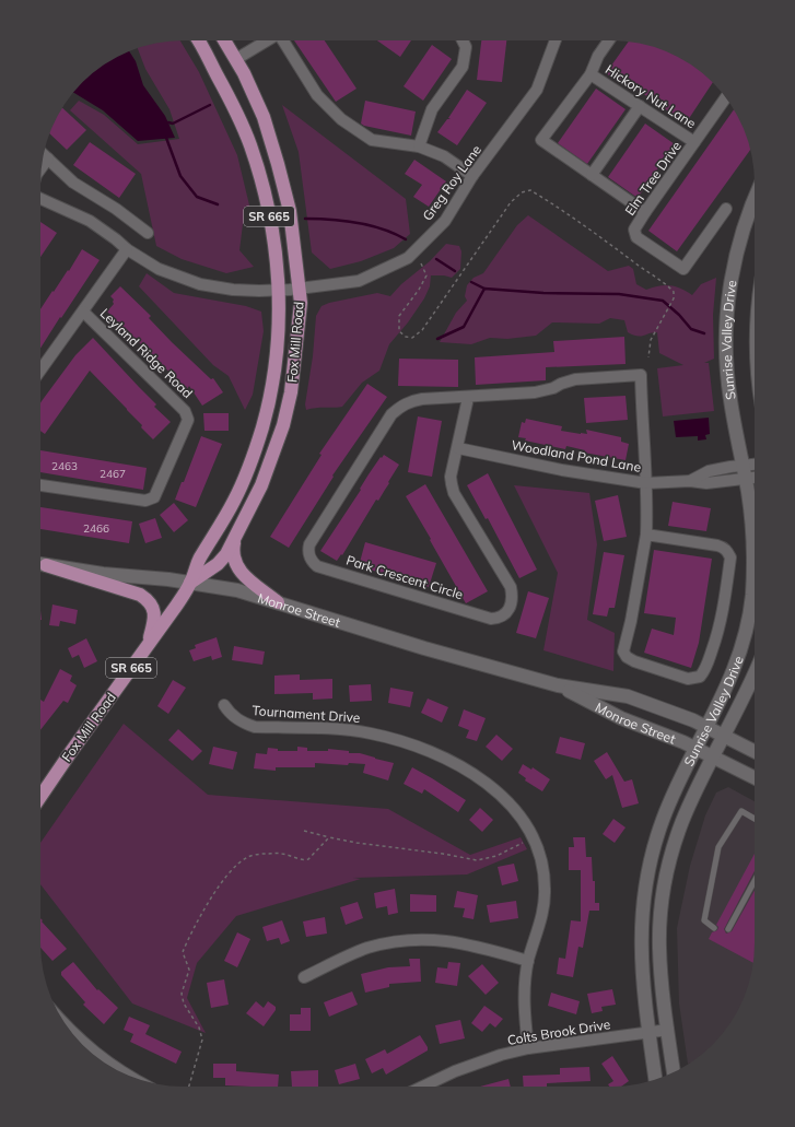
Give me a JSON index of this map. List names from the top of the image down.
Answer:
{
  "streets": {
    "main road": [
      "SR 665",
      "Sunrise Valley Drive",
      "Fox Mill Road",
      "Monroe Street"
    ],
    "street": [
      "Hickory Nut Lane",
      "Elm Tree Drive",
      "Greg Roy Lane",
      "Leyland Ridge Road",
      "Woodland Pond Lane",
      "Park Crescent Circle",
      "Tournament Drive",
      "Colts Brook Drive"
    ]
  },
  "crossings": [
    ["Hickory Nut Lane", "Elm Tree Drive"],
    ["Greg Roy Lane", "Fox Mill Road"],
    ["Greg Roy Lane", "Leyland Ridge Road"],
    ["Sunrise Valley Drive", "Woodland Pond Lane"],
    ["Sunrise Valley Drive", "Monroe Street"],
    ["Sunrise Valley Drive", "Colts Brook Drive"],
    ["Fox Mill Road", "Monroe Street"],
    ["Woodland Pond Lane", "Park Crescent Circle"],
    ["Tournament Drive", "Colts Brook Drive"]
  ],
  "house_numbers": ["2463", "2467", "2466"]
}
